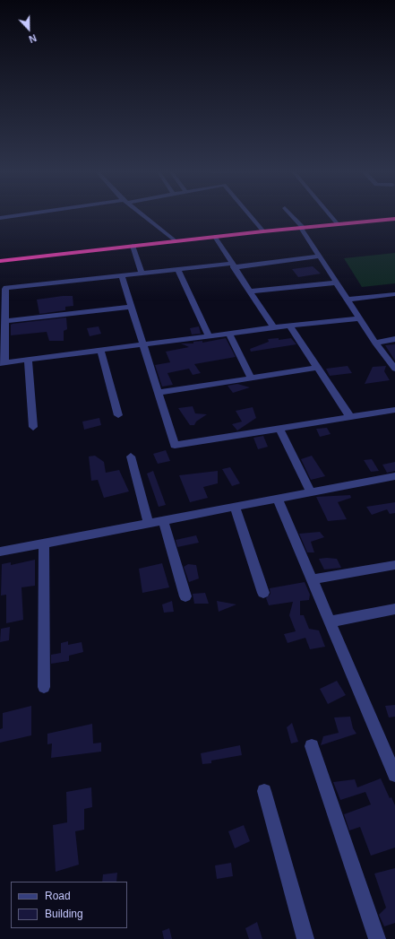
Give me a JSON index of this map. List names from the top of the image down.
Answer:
{
  "legend": ["Road", "Building"],
  "north": "bottom"
}
